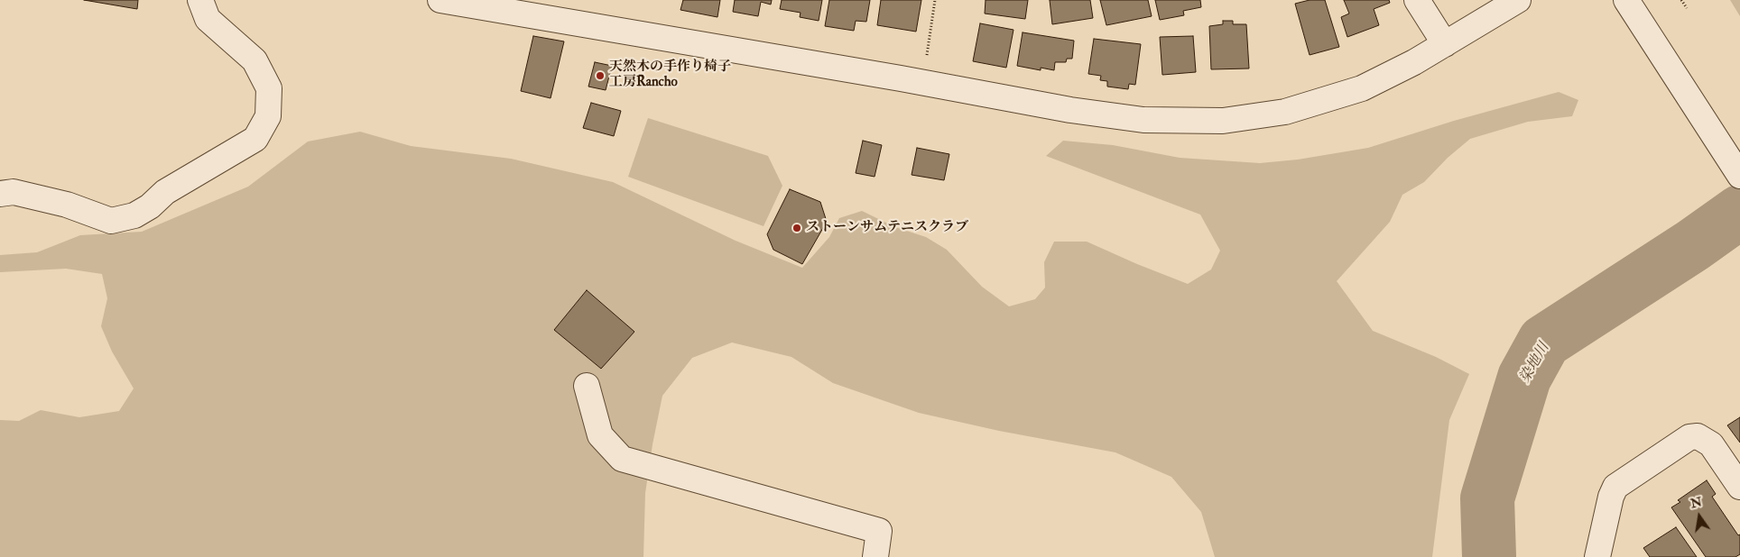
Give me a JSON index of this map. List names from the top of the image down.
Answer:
{
  "water": ["染地川"],
  "places": ["天然木の手作り椅子 工房Rancho", "ストーンサムテニスクラブ"],
  "north": "top"
}
